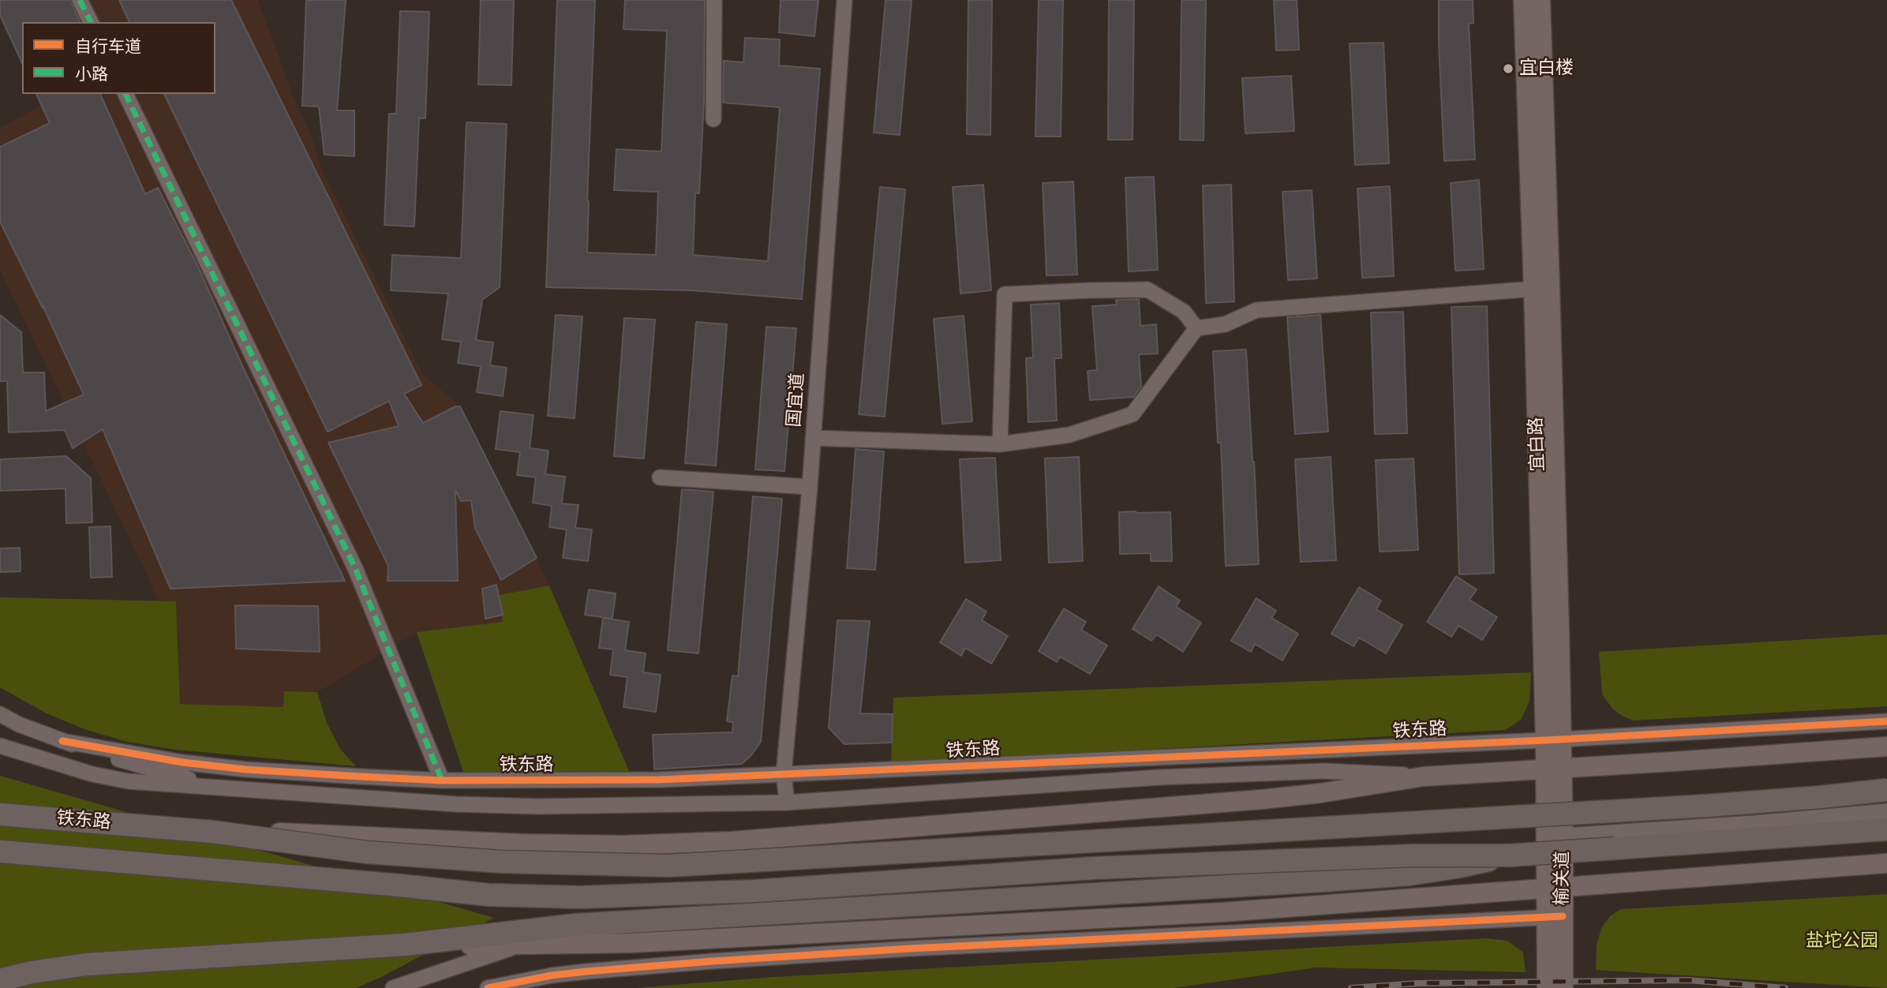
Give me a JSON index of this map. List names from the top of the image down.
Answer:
{
  "streets": {
    "highway": ["铁东路"],
    "main road": ["宜白路", "榆关道"],
    "street": ["国宜道"]
  },
  "crossings": [
    ["国宜道", "铁东路"],
    ["宜白路", "铁东路"],
    ["宜白路", "榆关道"],
    ["铁东路", "榆关道"]
  ],
  "parks": ["盐坨公园"],
  "places": ["宜白楼"],
  "legend": ["自行车道", "小路"]
}
